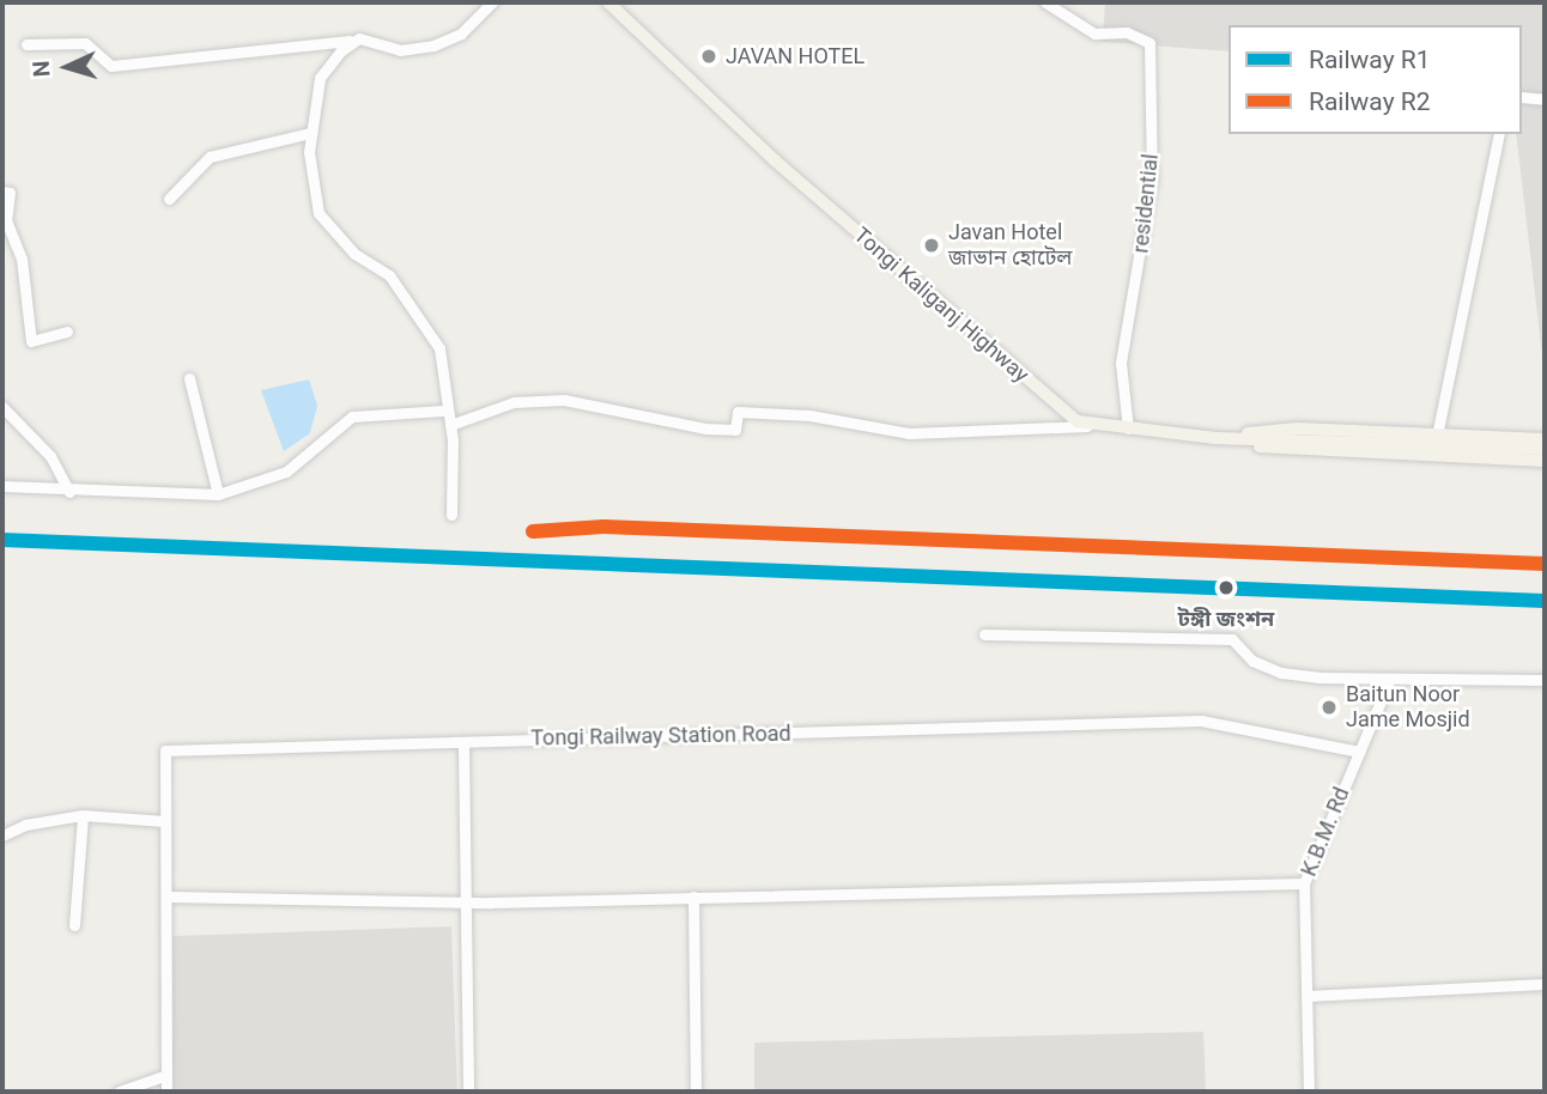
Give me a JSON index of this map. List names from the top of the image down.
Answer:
{
  "streets": {
    "main road": ["Tongi Kaliganj Highway"],
    "street": ["residential", "Tongi Railway Station Road", "K.B.M. Rd"]
  },
  "crossings": [
    ["residential", "Tongi Kaliganj Highway"],
    ["Tongi Railway Station Road", "K.B.M. Rd"]
  ],
  "places": [
    "JAVAN HOTEL",
    "Javan Hotel জাভান হোটেল",
    "টঙ্গী জংশন",
    "Baitun Noor Jame Mosjid"
  ],
  "lines": ["rail line R2", "rail line R1"],
  "legend": ["Railway R1", "Railway R2"],
  "north": "left"
}
